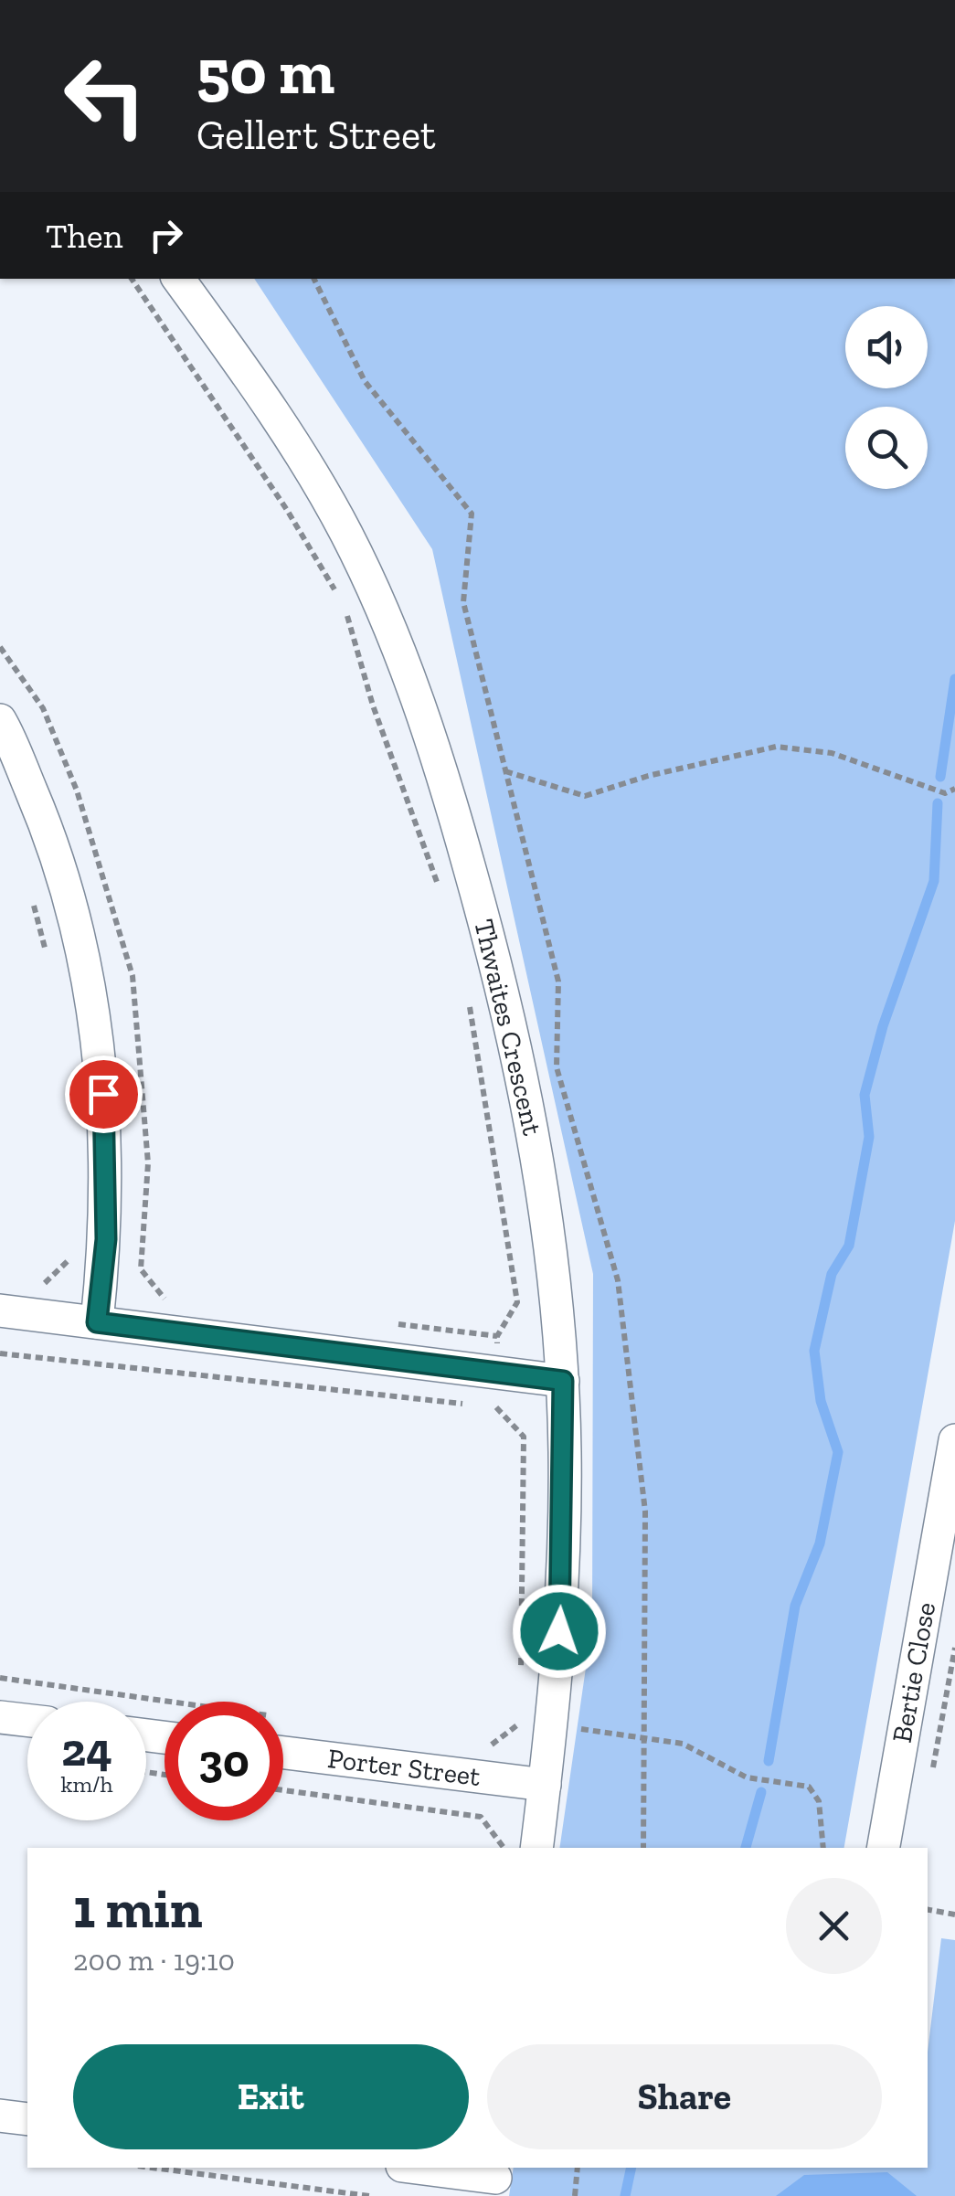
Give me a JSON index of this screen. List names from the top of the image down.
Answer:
{
  "streets": {
    "street": ["Thwaites Crescent", "Bertie Close", "Porter Street"]
  },
  "crossings": [
    ["Thwaites Crescent", "Porter Street"]
  ],
  "page": {
    "turn": ["50 m", "Gellert Street"],
    "then": "Then",
    "speed": "24 km/h",
    "limit": "30",
    "heading": ["1 min", "200 m · 19:10"],
    "buttons": ["Exit", "Share"]
  }
}
